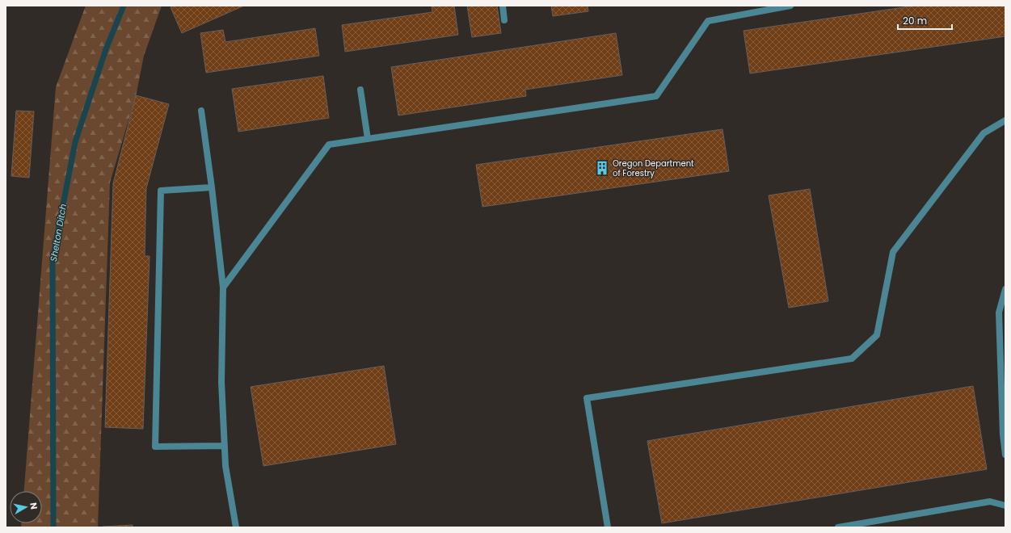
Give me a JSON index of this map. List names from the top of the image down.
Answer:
{
  "water": ["Shelton Ditch"],
  "places": {
    "building": ["Oregon Department of Forestry"]
  },
  "scale_bar": "20 m",
  "north": "right"
}
